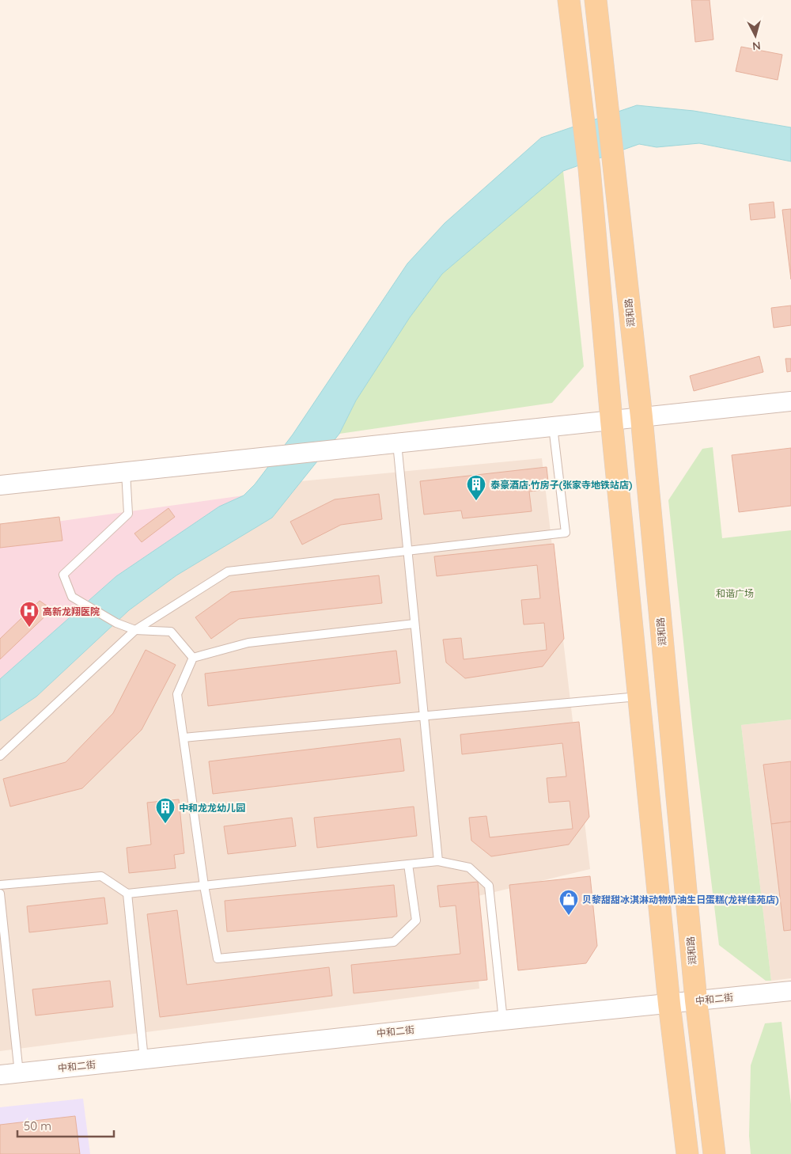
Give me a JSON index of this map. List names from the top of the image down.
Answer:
{
  "streets": {
    "main road": ["润和路"],
    "street": ["中和二街"]
  },
  "crossings": [
    ["润和路", "中和二街"]
  ],
  "parks": ["和谐广场"],
  "places": {
    "building": ["泰豪酒店·竹房子(张家寺地铁站店)", "中和龙龙幼儿园"],
    "hospital": ["高新龙翔医院"],
    "shop": ["贝黎甜甜冰淇淋动物奶油生日蛋糕(龙祥佳苑店)"]
  },
  "scale_bar": "50 m",
  "north": "bottom"
}
